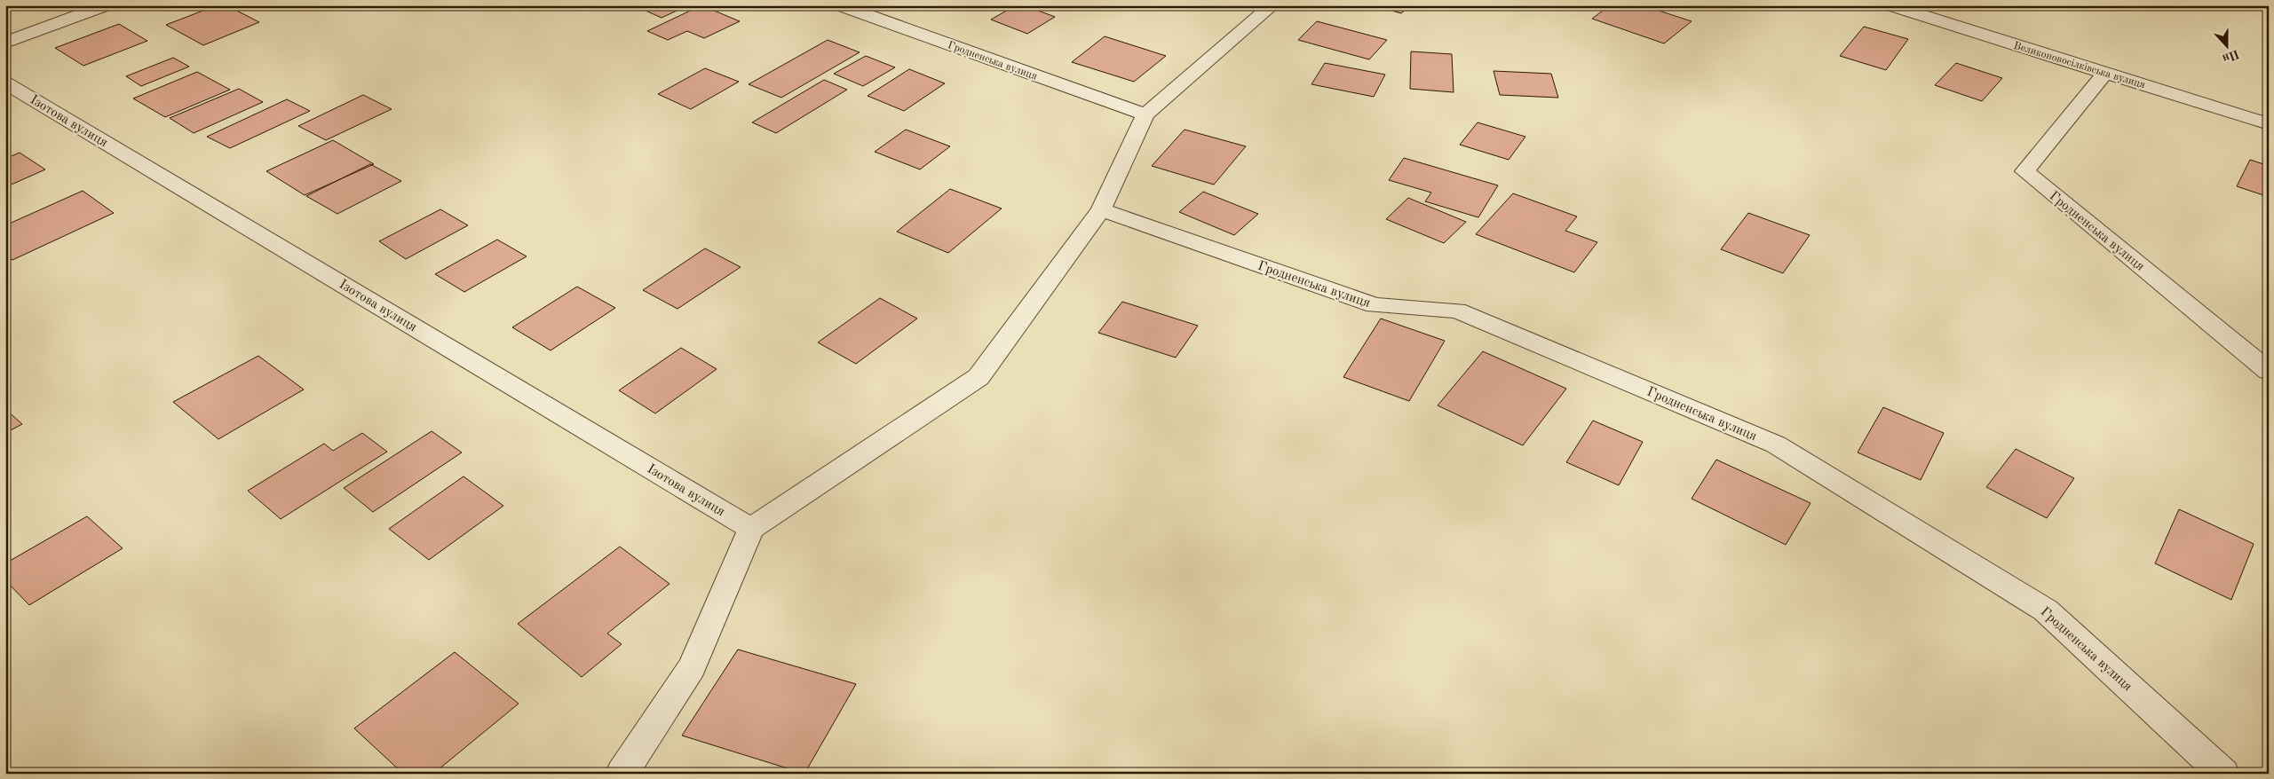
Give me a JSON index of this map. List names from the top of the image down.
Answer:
{
  "streets": {
    "street": ["Гродненська вулиця", "Великоновосілківська вулиця", "Ізотова вулиця"]
  },
  "crossings": [
    ["Гродненська вулиця", "Великоновосілківська вулиця"]
  ],
  "north": "bottom"
}
